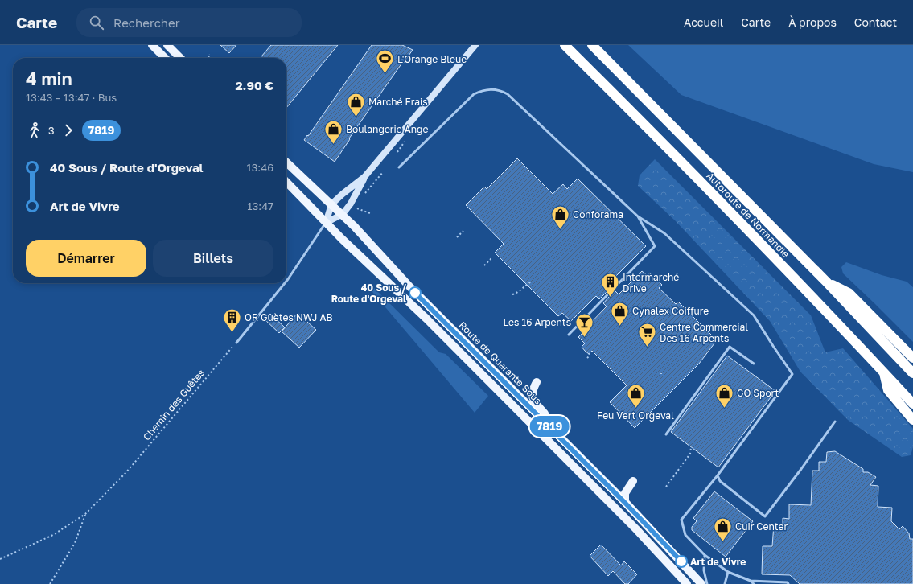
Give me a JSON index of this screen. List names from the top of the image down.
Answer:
{
  "streets": {
    "highway": ["Autoroute de Normandie"],
    "main road": ["Route de Quarante Sous"],
    "path": ["Chemin des Guêtes"]
  },
  "places": {
    "sports": ["L'Orange Bleue"],
    "shop": [
      "Marché Frais",
      "Boulangerie Ange",
      "Conforama",
      "Cynalex Coiffure",
      "GO Sport",
      "Feu Vert Orgeval",
      "Cuir Center"
    ],
    "other": ["40 Sous / Route d'Orgeval", "Art de Vivre"],
    "building": ["Intermarché Drive", "OR Guètes NWJ AB"],
    "bar": ["Les 16 Arpents"],
    "supermarket": ["Centre Commercial Des 16 Arpents"]
  },
  "lines": ["bus line 7819"],
  "page": {
    "header": "Carte",
    "search": "Rechercher",
    "nav": [
      "Accueil",
      "Carte",
      "À propos",
      "Contact"
    ],
    "on_map": "7819",
    "heading": ["4 min", "13:43 – 13:47 · Bus", "2.90 €"],
    "legs": ["3", "7819"],
    "list": [
      {
        "name": "40 Sous / Route d'Orgeval",
        "value": "13:46"
      },
      {
        "name": "Art de Vivre",
        "value": "13:47"
      }
    ],
    "buttons": ["Démarrer", "Billets"]
  }
}
